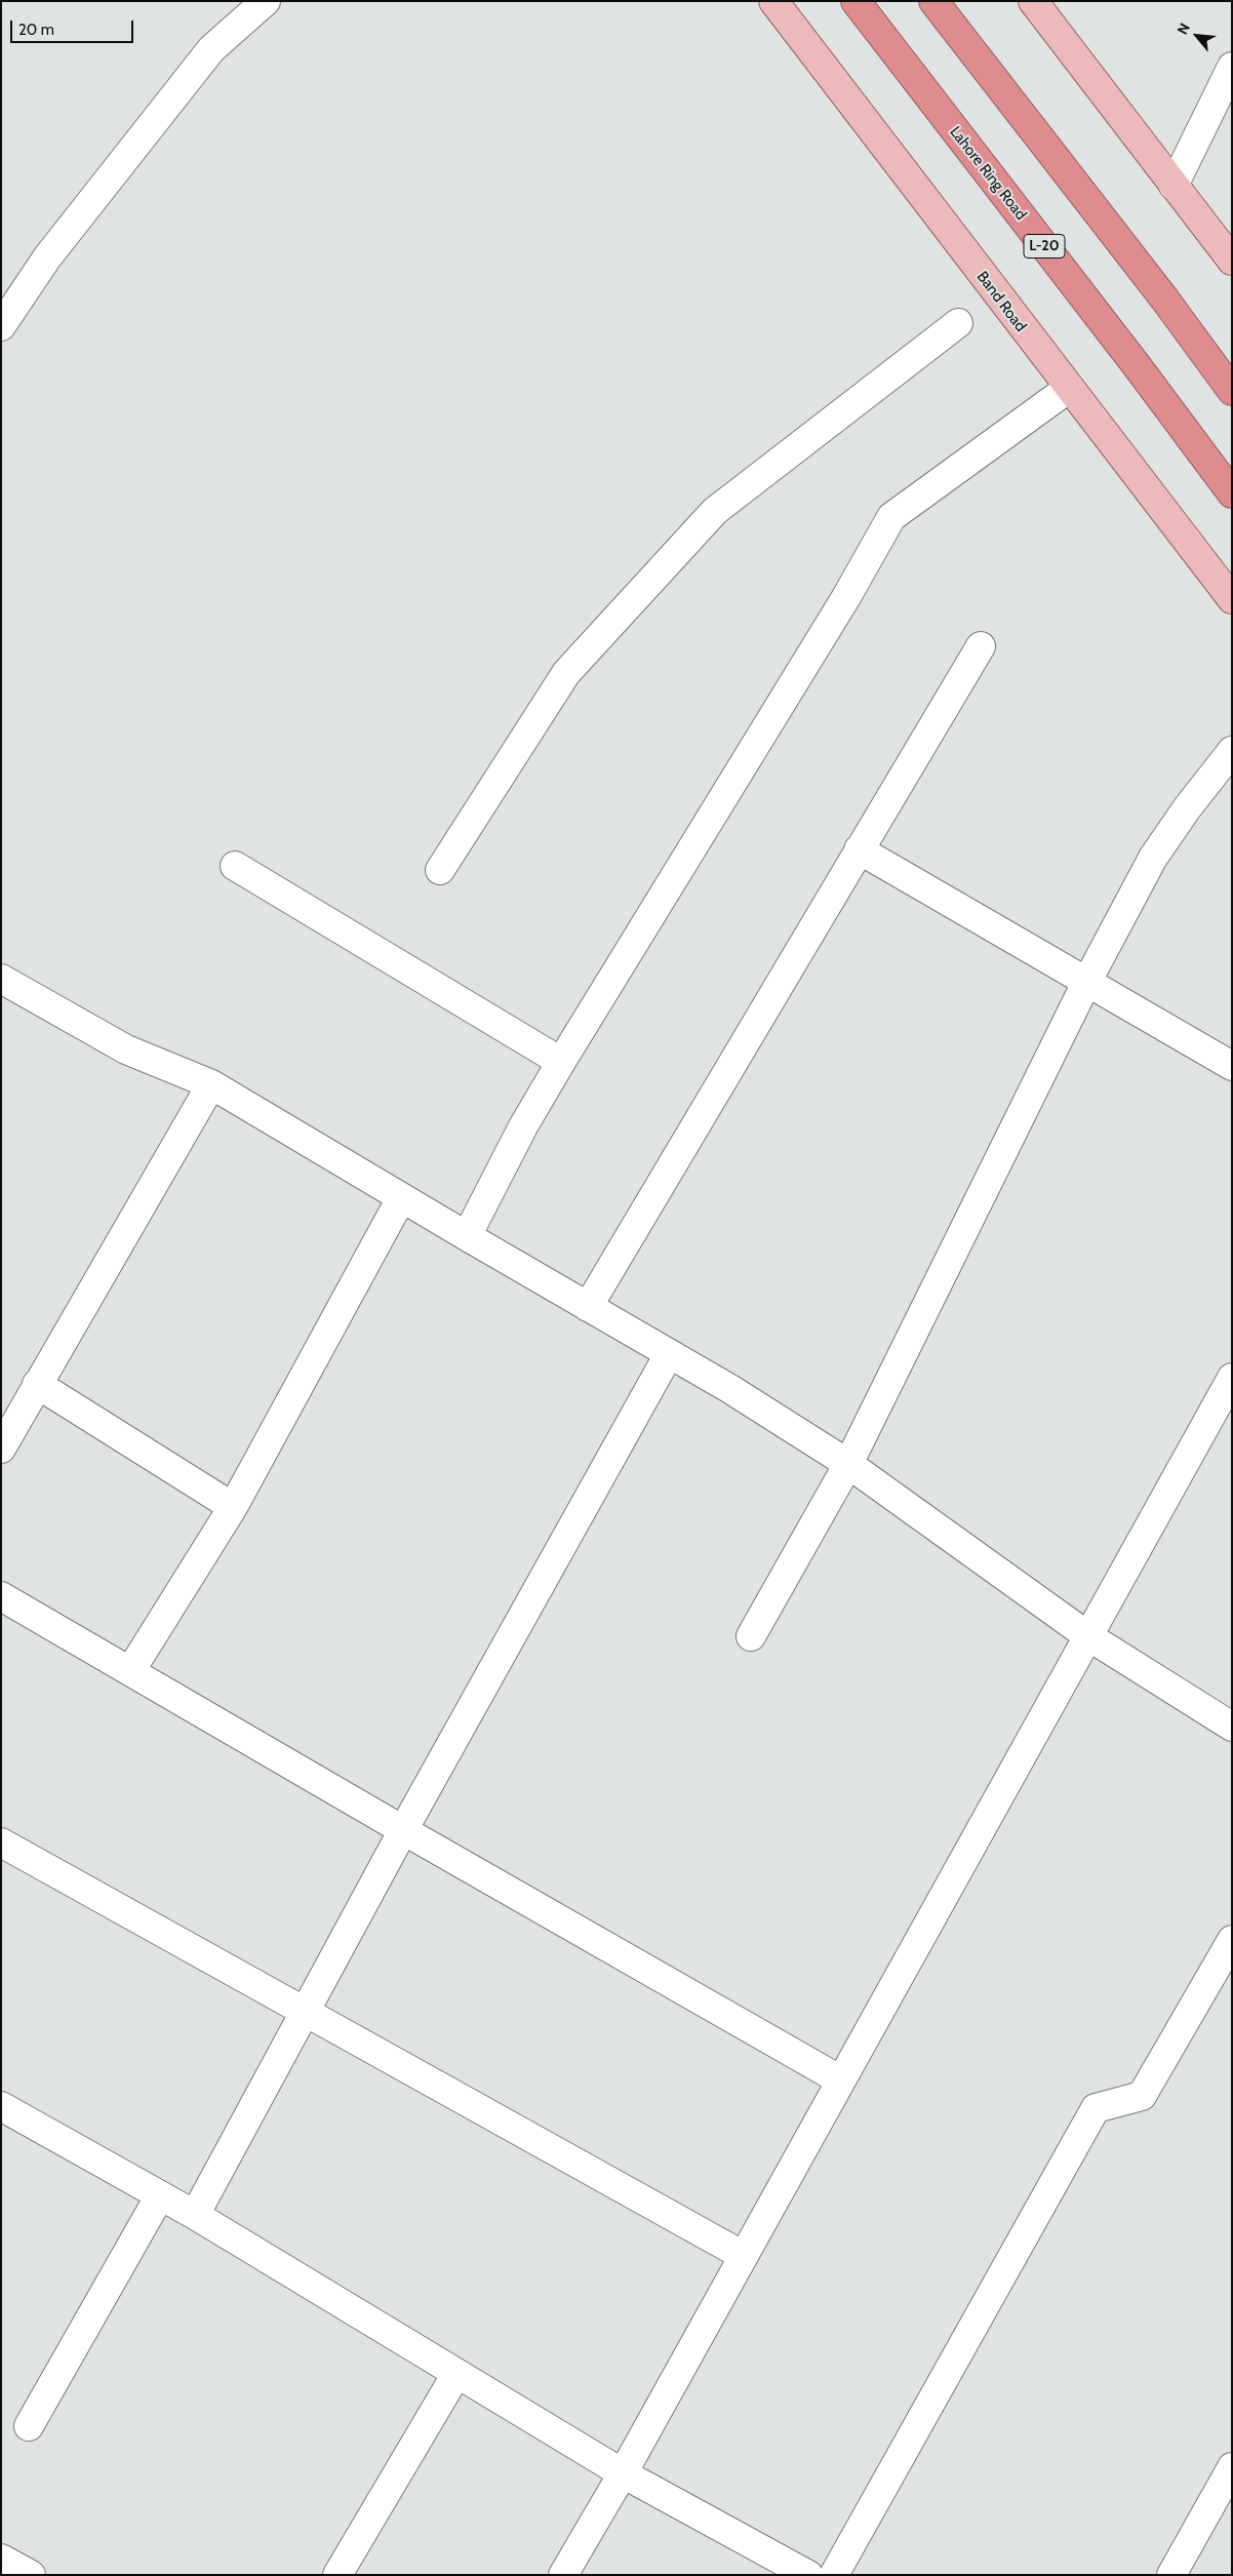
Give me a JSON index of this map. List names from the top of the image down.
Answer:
{
  "streets": {
    "highway": ["Lahore Ring Road", "L-20"],
    "main road": ["Band Road"]
  },
  "scale_bar": "20 m",
  "north": "top left"
}
